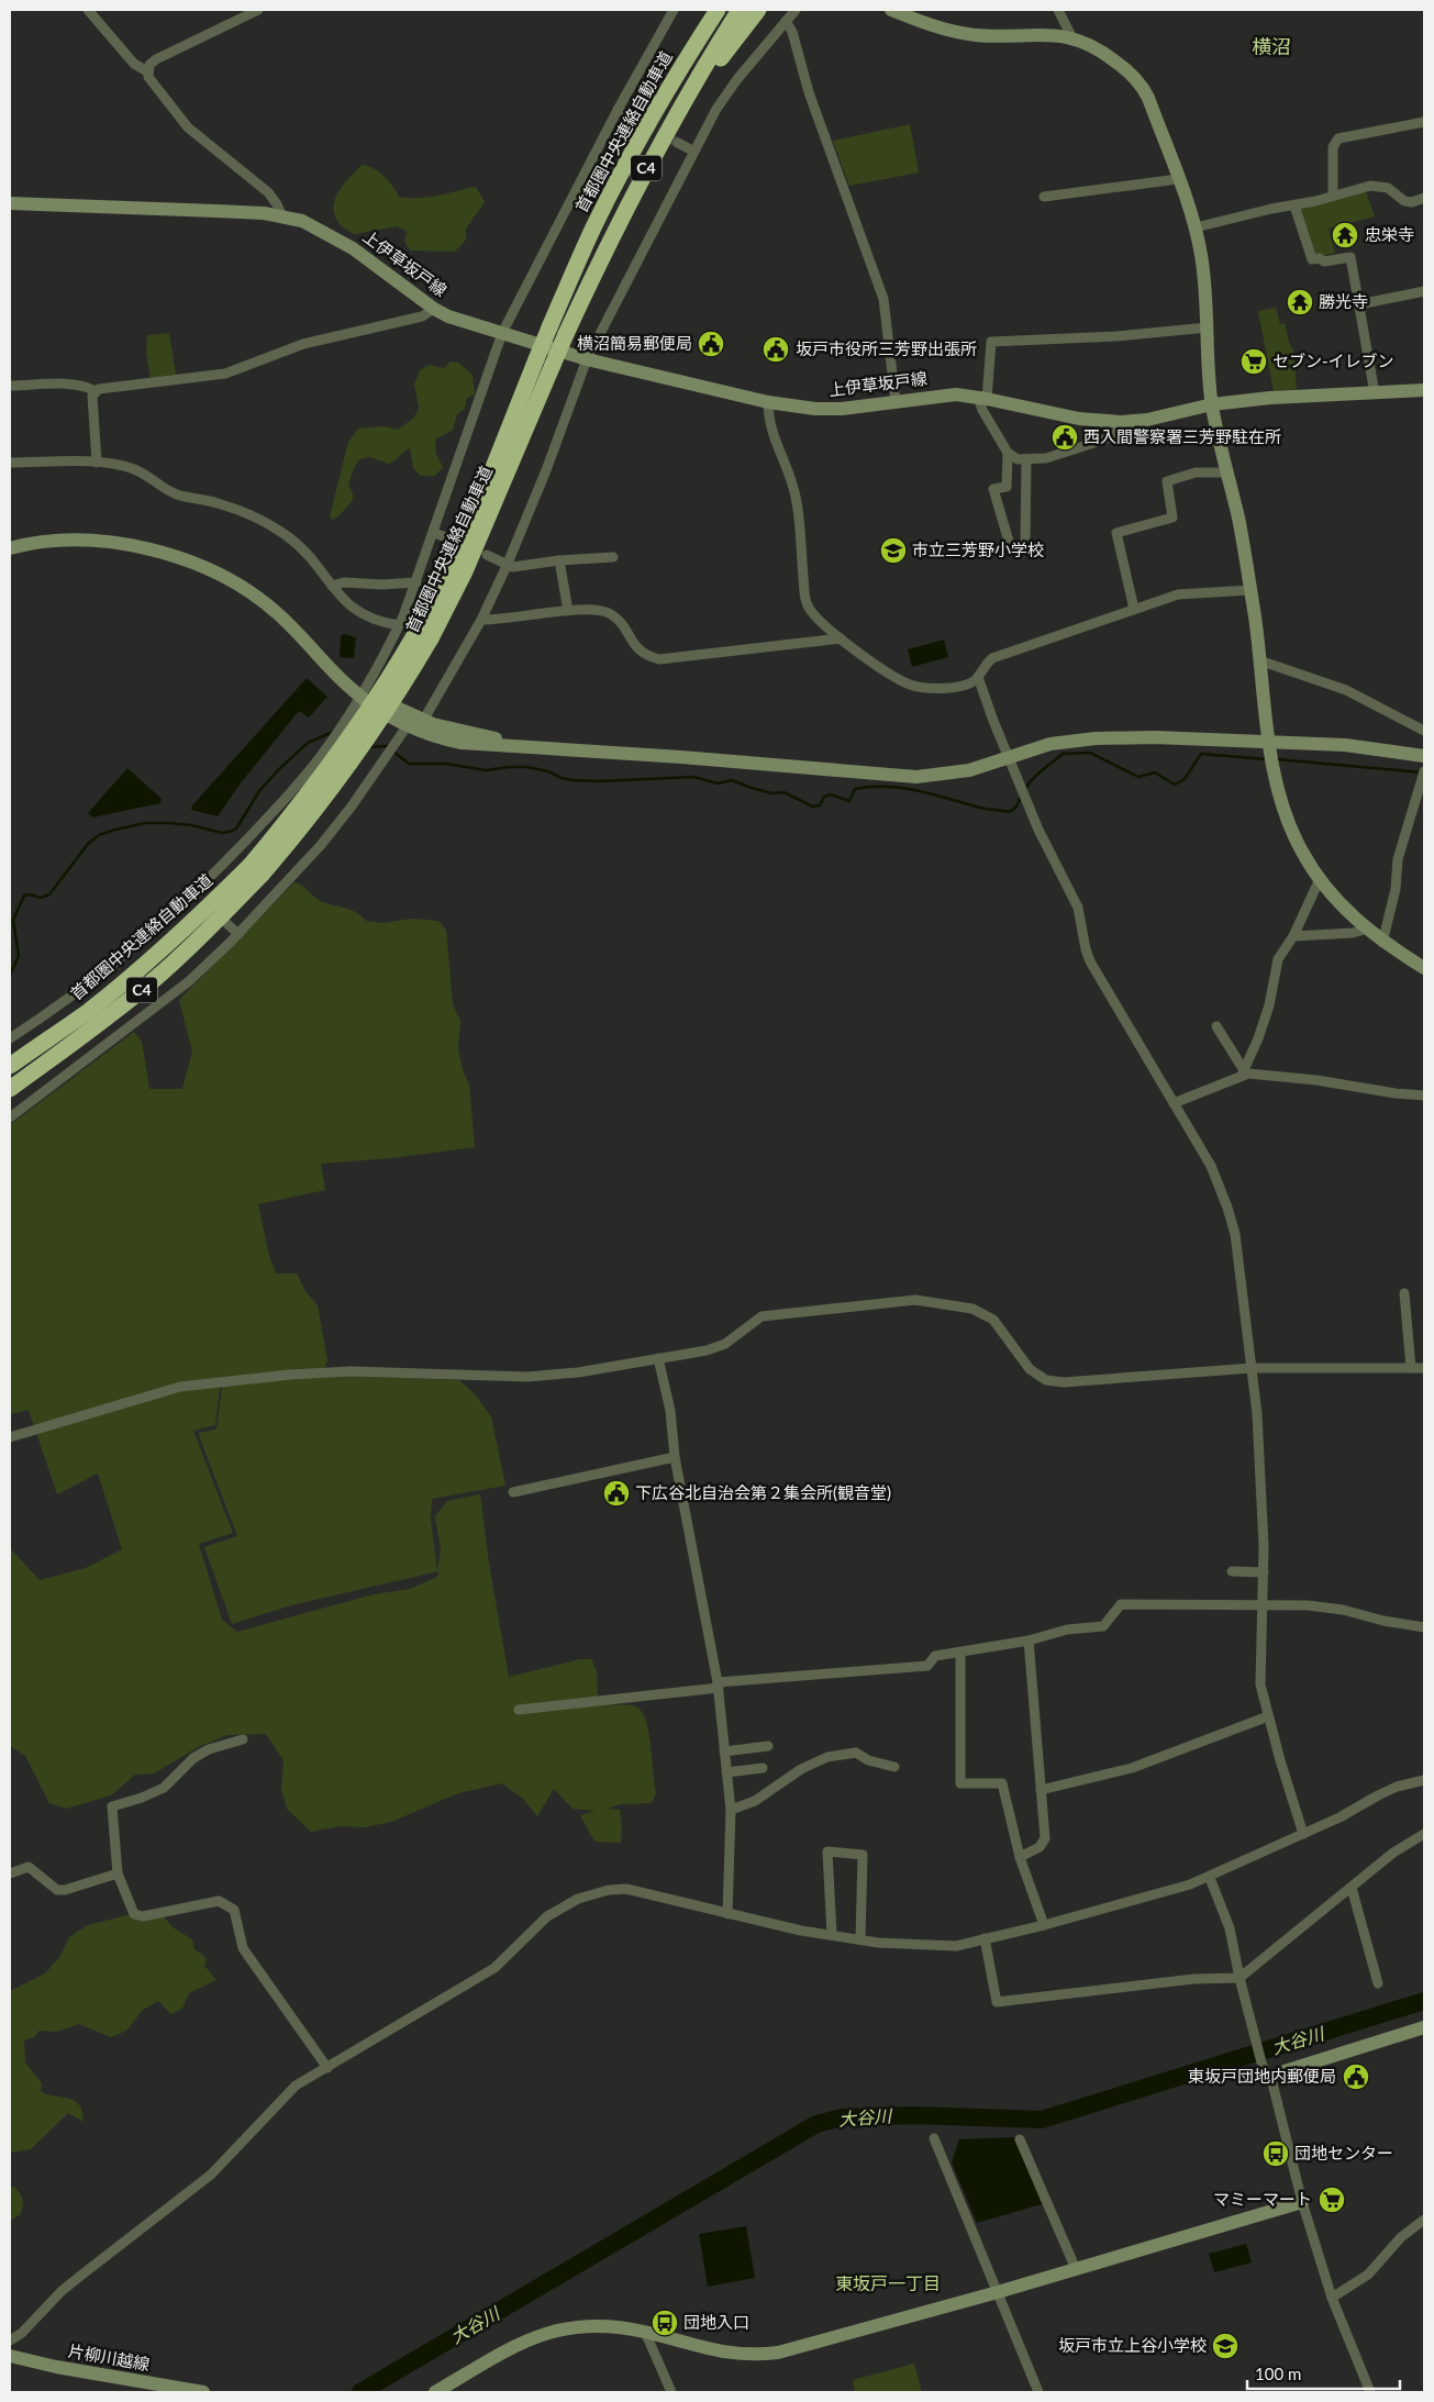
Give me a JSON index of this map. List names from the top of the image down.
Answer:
{
  "streets": {
    "highway": ["首都圏中央連絡自動車道", "C4"],
    "street": ["上伊草坂戸線", "片柳川越線"]
  },
  "districts": ["横沼", "東坂戸一丁目"],
  "water": ["大谷川"],
  "places": {
    "temple": ["忠栄寺", "勝光寺"],
    "public building": [
      "横沼簡易郵便局",
      "坂戸市役所三芳野出張所",
      "西入間警察署三芳野駐在所",
      "下広谷北自治会第２集会所(観音堂)",
      "東坂戸団地内郵便局"
    ],
    "supermarket": ["セブン-イレブン", "マミーマート"],
    "school or university": ["市立三芳野小学校", "坂戸市立上谷小学校"],
    "bus stop": ["団地センター", "団地入口"]
  },
  "scale_bar": "100 m"
}
